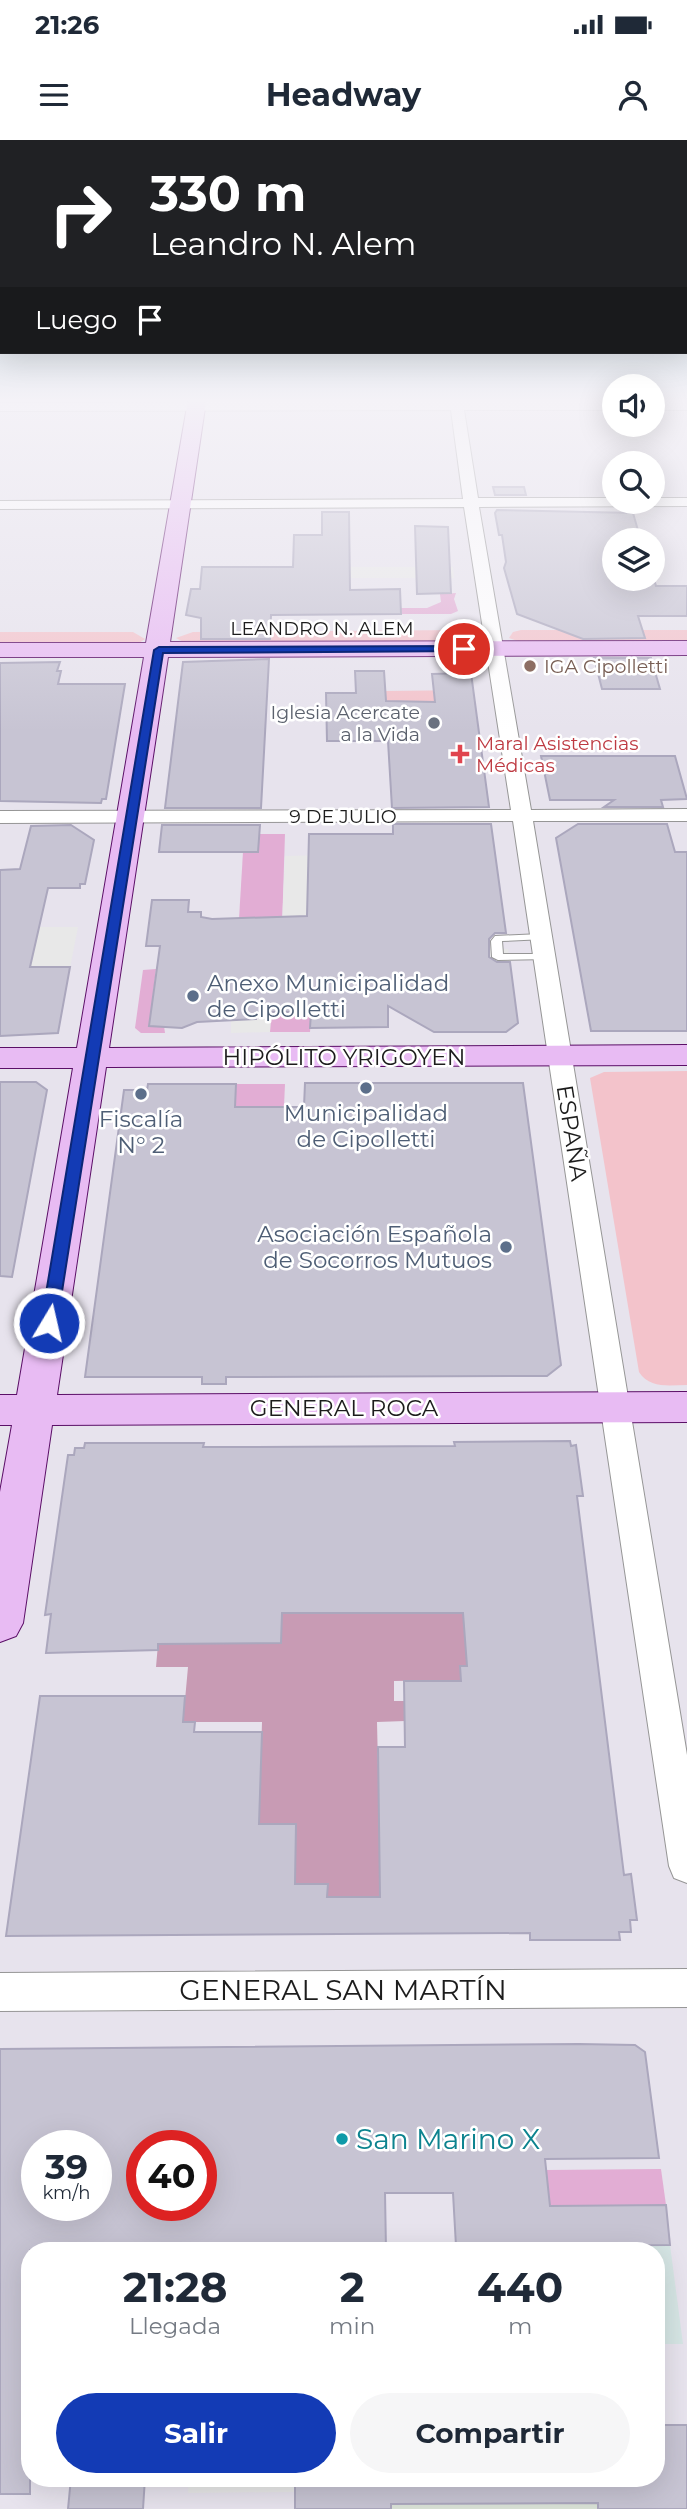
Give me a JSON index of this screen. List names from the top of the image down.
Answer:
{
  "streets": {
    "street": [
      "LEANDRO N. ALEM",
      "9 DE JULIO",
      "HIPÓLITO YRIGOYEN",
      "ESPAÑA",
      "GENERAL ROCA",
      "GENERAL SAN MARTÍN"
    ]
  },
  "crossings": [
    ["LEANDRO N. ALEM", "ESPAÑA"],
    ["9 DE JULIO", "ESPAÑA"],
    ["HIPÓLITO YRIGOYEN", "ESPAÑA"],
    ["ESPAÑA", "GENERAL ROCA"]
  ],
  "places": {
    "other": [
      "IGA Cipolletti",
      "Iglesia Acercate a la Vida",
      "Anexo Municipalidad de Cipolletti",
      "Municipalidad de Cipolletti",
      "Fiscalía N° 2",
      "Asociación Española de Socorros Mutuos",
      "San Marino X"
    ],
    "health": ["Maral Asistencias Médicas"]
  },
  "page": {
    "status": "21:26",
    "header": "Headway",
    "turn": ["330 m", "Leandro N. Alem"],
    "then": "Luego",
    "speed": "39 km/h",
    "limit": "40",
    "eta": [
      "21:28",
      "Llegada",
      "2",
      "min",
      "440",
      "m"
    ],
    "buttons": ["Salir", "Compartir"]
  }
}
